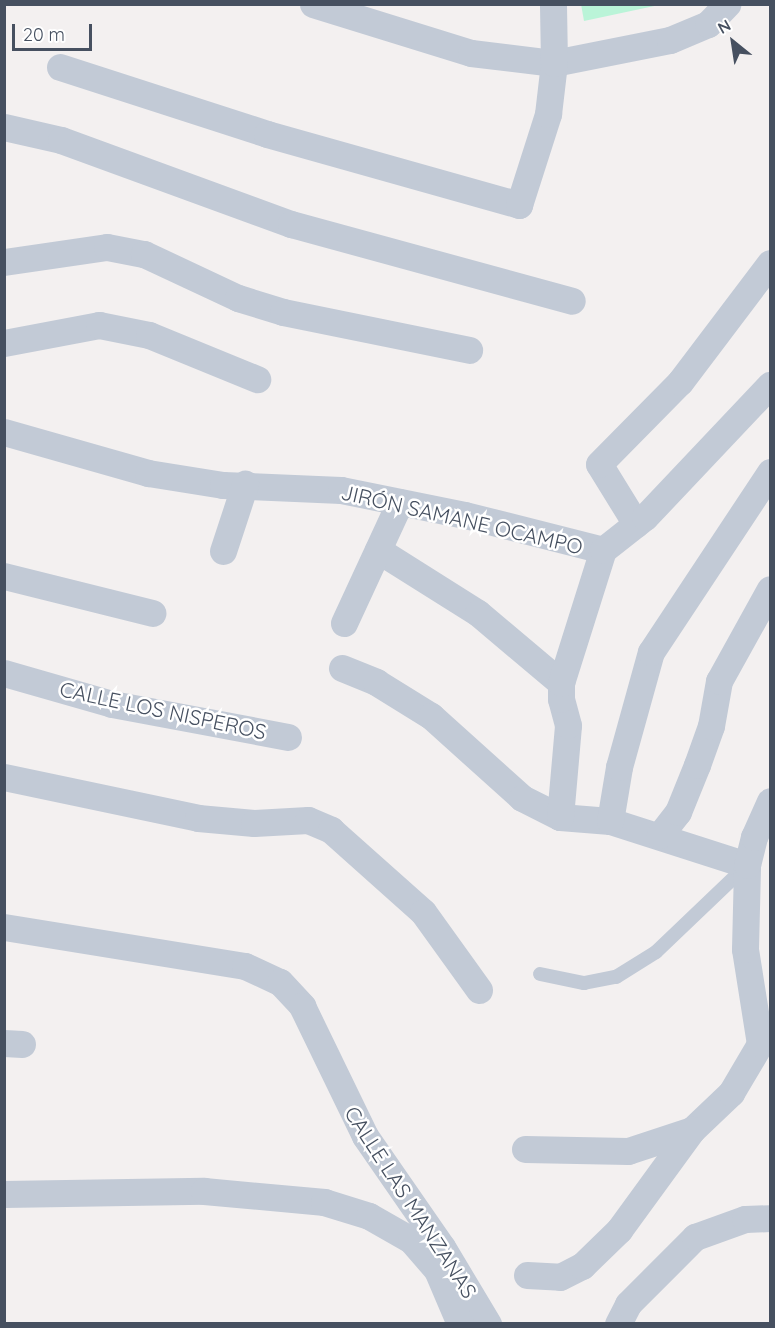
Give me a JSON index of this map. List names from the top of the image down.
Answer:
{
  "streets": {
    "street": ["JIRÓN SAMANE OCAMPO", "CALLE LOS NISPEROS", "CALLE LAS MANZANAS"]
  },
  "scale_bar": "20 m",
  "north": "top left"
}
